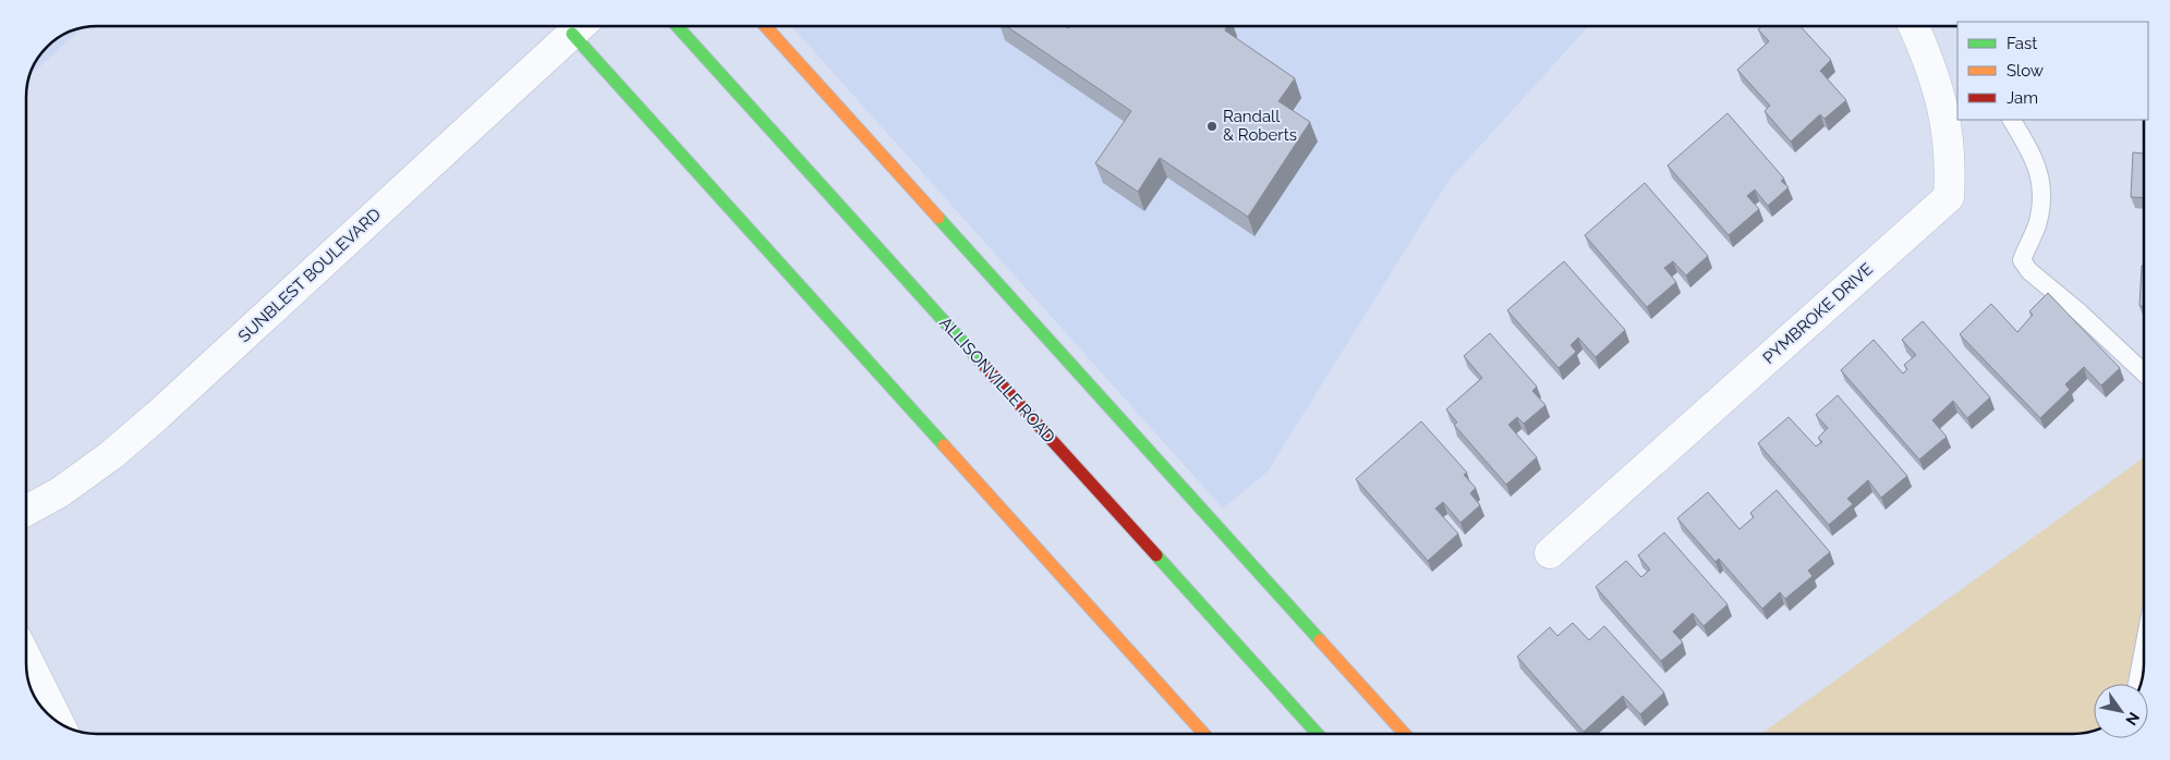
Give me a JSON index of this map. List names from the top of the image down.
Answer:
{
  "streets": {
    "main road": ["ALLISONVILLE ROAD"],
    "street": ["SUNBLEST BOULEVARD", "PYMBROKE DRIVE"]
  },
  "places": ["Randall & Roberts"],
  "legend": ["Fast", "Slow", "Jam"],
  "north": "bottom right"
}
